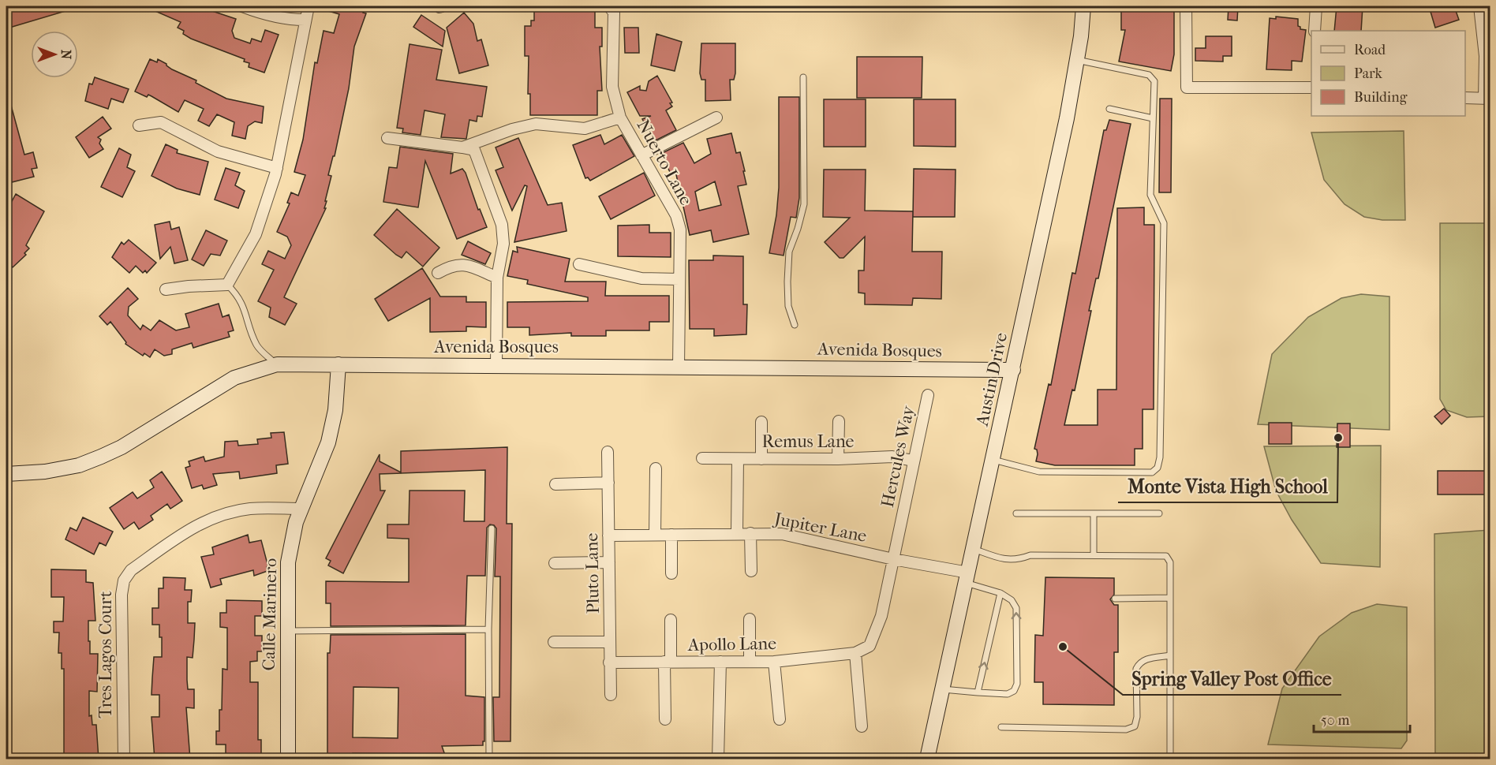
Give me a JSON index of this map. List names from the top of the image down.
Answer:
{
  "streets": {
    "street": [
      "Nuerto Lane",
      "Avenida Bosques",
      "Austin Drive",
      "Remus Lane",
      "Hercules Way",
      "Jupiter Lane",
      "Pluto Lane",
      "Calle Marinero",
      "Apollo Lane",
      "Tres Lagos Court"
    ]
  },
  "crossings": [
    ["Nuerto Lane", "Avenida Bosques"],
    ["Avenida Bosques", "Austin Drive"],
    ["Avenida Bosques", "Calle Marinero"],
    ["Austin Drive", "Jupiter Lane"],
    ["Remus Lane", "Hercules Way"],
    ["Hercules Way", "Jupiter Lane"],
    ["Hercules Way", "Apollo Lane"],
    ["Jupiter Lane", "Pluto Lane"],
    ["Pluto Lane", "Apollo Lane"],
    ["Calle Marinero", "Tres Lagos Court"]
  ],
  "places": ["Monte Vista High School", "Spring Valley Post Office"],
  "legend": ["Road", "Park", "Building"],
  "scale_bar": "50 m",
  "north": "right"
}
